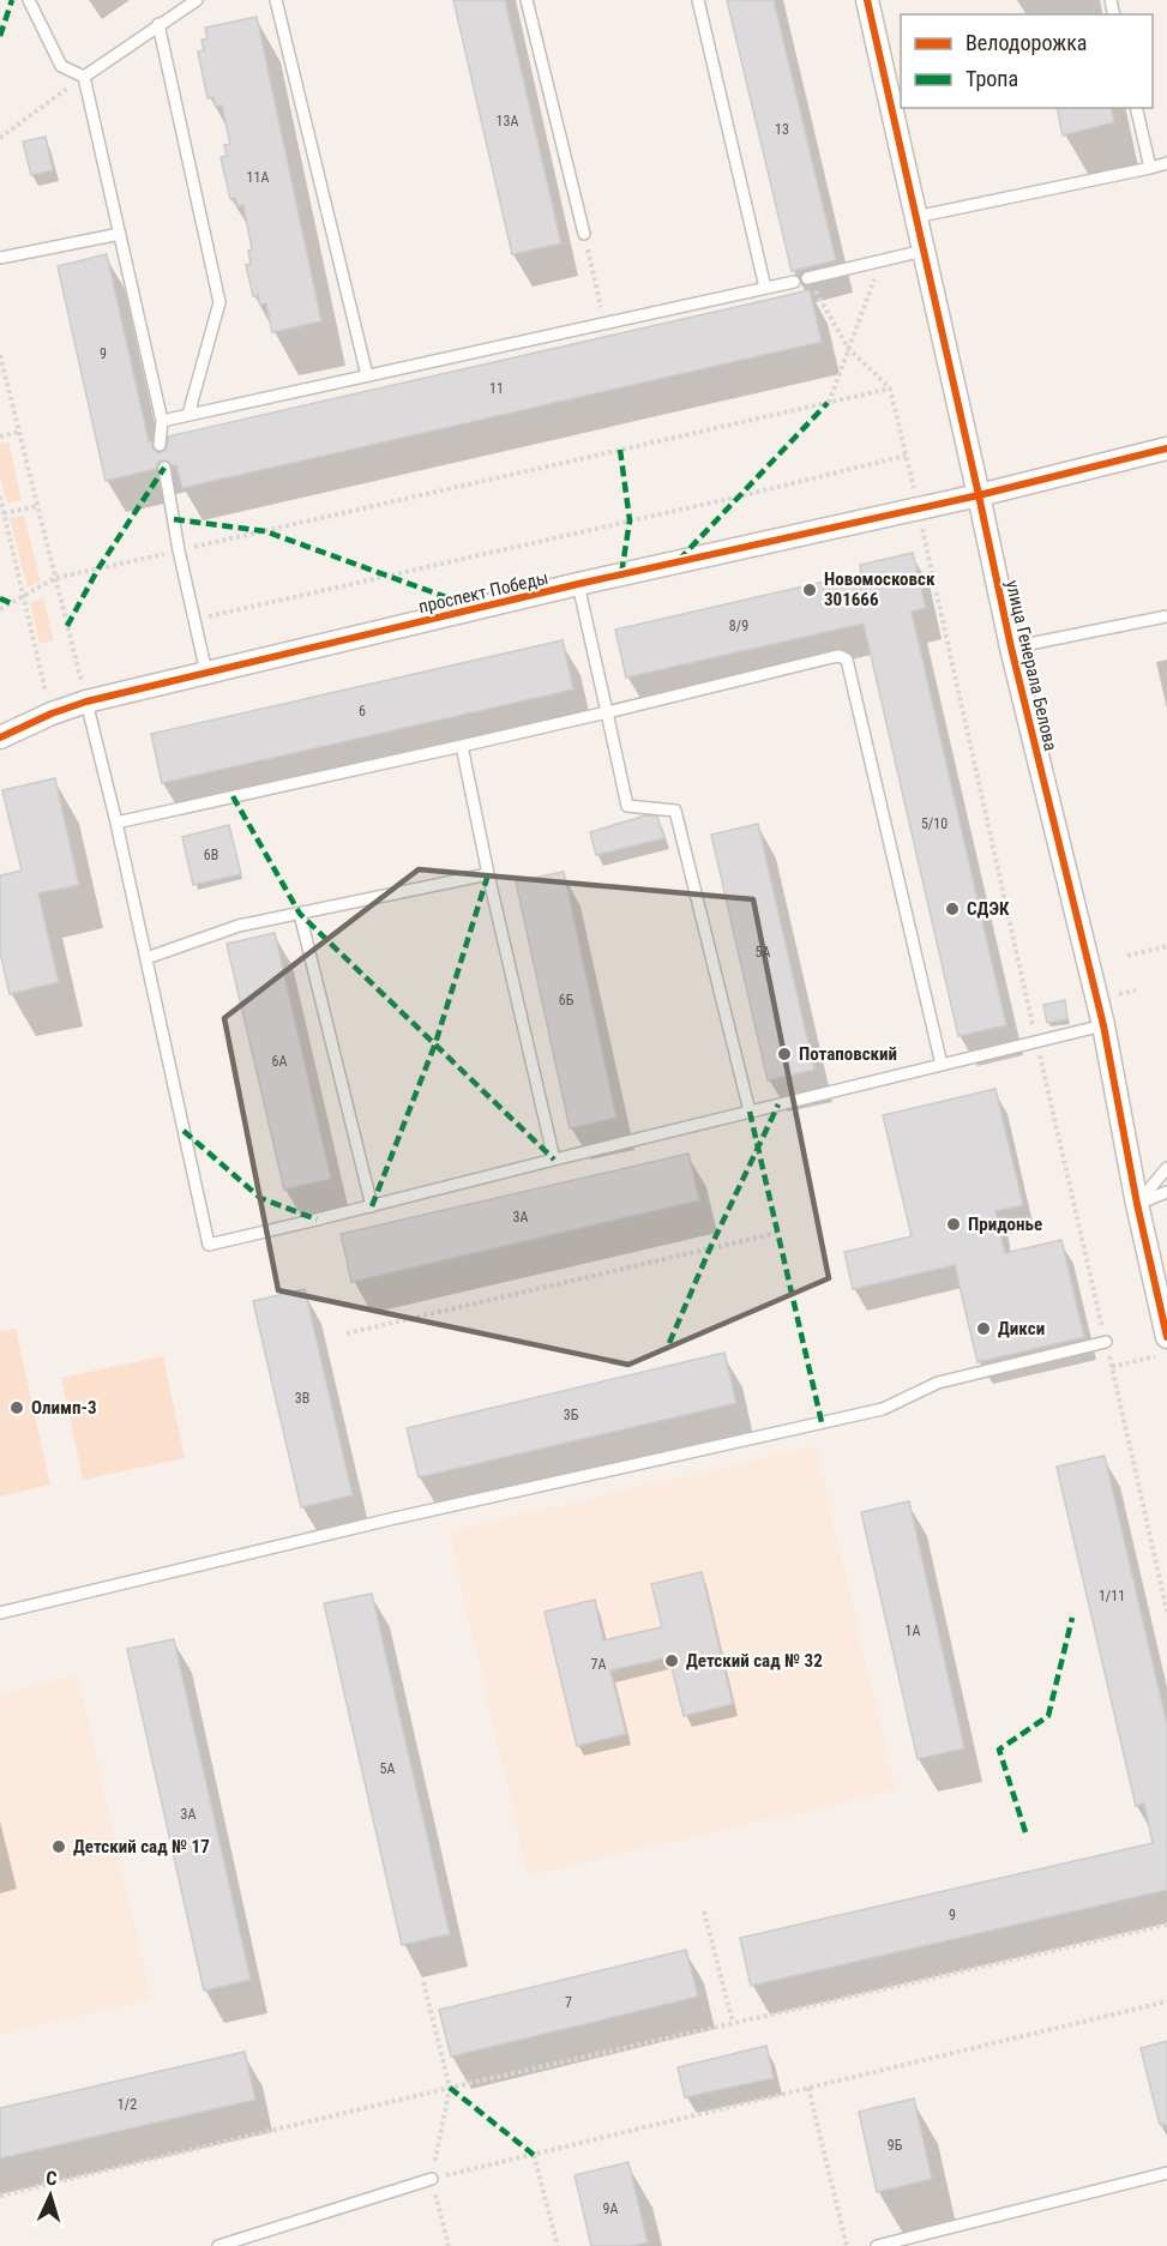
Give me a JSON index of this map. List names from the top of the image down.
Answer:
{
  "streets": {
    "street": ["проспект Победы", "улица Генерала Белова"]
  },
  "crossings": [
    ["проспект Победы", "улица Генерала Белова"]
  ],
  "places": [
    "Новомосковск 301666",
    "СДЭК",
    "Потаповский",
    "Придонье",
    "Дикси",
    "Олимп-3",
    "Детский сад № 32",
    "Детский сад № 17"
  ],
  "house_numbers": [
    "13А",
    "13",
    "11А",
    "9",
    "11",
    "8/9",
    "6",
    "5/10",
    "6В",
    "5А",
    "6Б",
    "6А",
    "3А",
    "3В",
    "3Б",
    "1/11",
    "1А",
    "7А",
    "5А",
    "3А",
    "9",
    "7",
    "1/2",
    "9Б",
    "9А"
  ],
  "legend": ["Велодорожка", "Тропа"],
  "north": "top"
}
